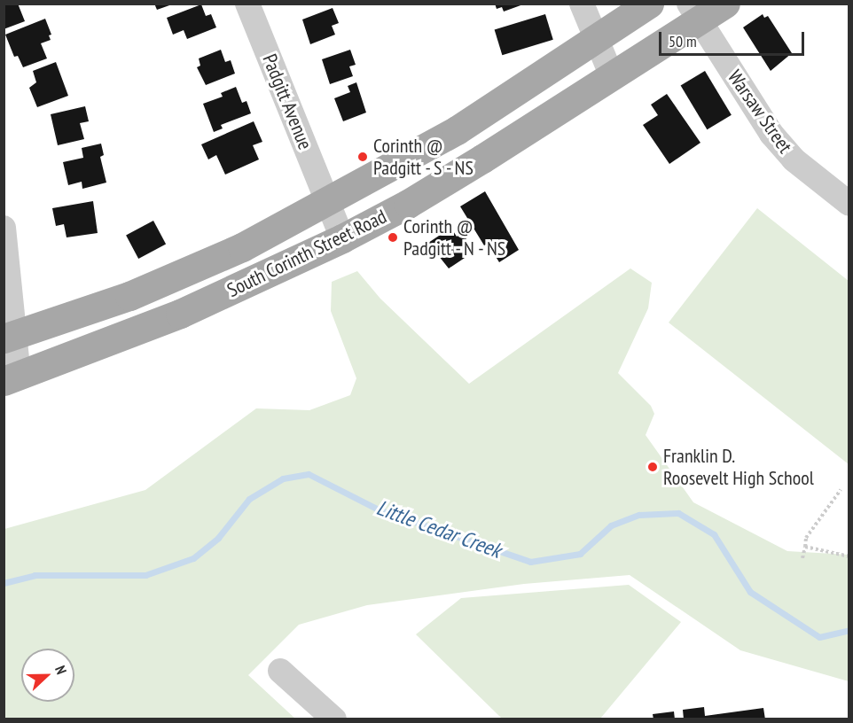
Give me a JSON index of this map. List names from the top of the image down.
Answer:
{
  "streets": {
    "main road": ["South Corinth Street Road"],
    "street": ["Padgitt Avenue", "Warsaw Street"]
  },
  "crossings": [
    ["Padgitt Avenue", "South Corinth Street Road"],
    ["Warsaw Street", "South Corinth Street Road"]
  ],
  "water": ["Little Cedar Creek"],
  "places": ["Corinth @ Padgitt - S - NS", "Corinth @ Padgitt - N - NS", "Franklin D. Roosevelt High School"],
  "scale_bar": "50 m",
  "north": "right"
}
